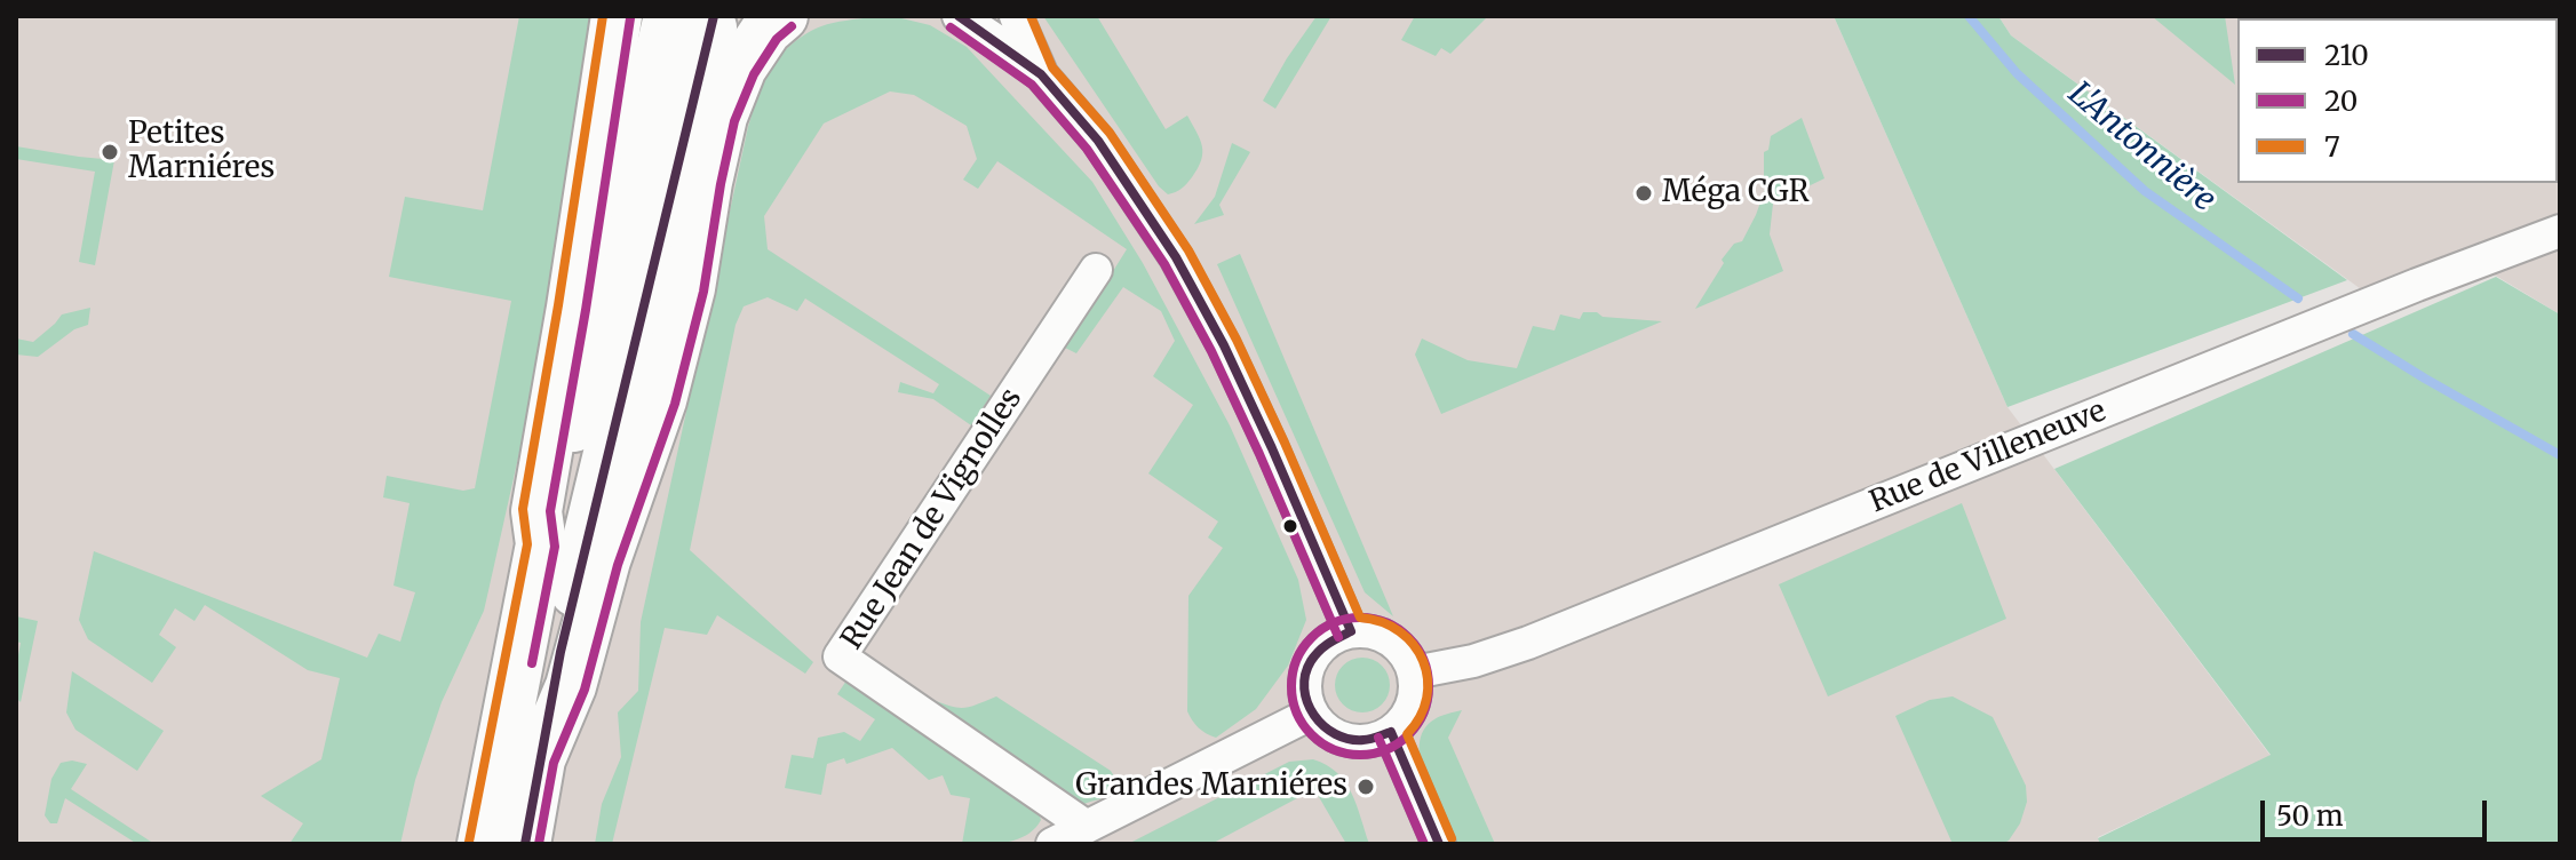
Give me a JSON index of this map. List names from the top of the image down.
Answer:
{
  "streets": {
    "street": ["Rue de Villeneuve", "Rue Jean de Vignolles"]
  },
  "water": ["L'Antonnière"],
  "places": ["Petites Marniéres", "Méga CGR", "Grandes Marniéres"],
  "lines": ["transit line 210", "transit line 7", "transit line 20"],
  "legend": ["210", "20", "7"],
  "scale_bar": "50 m"
}
